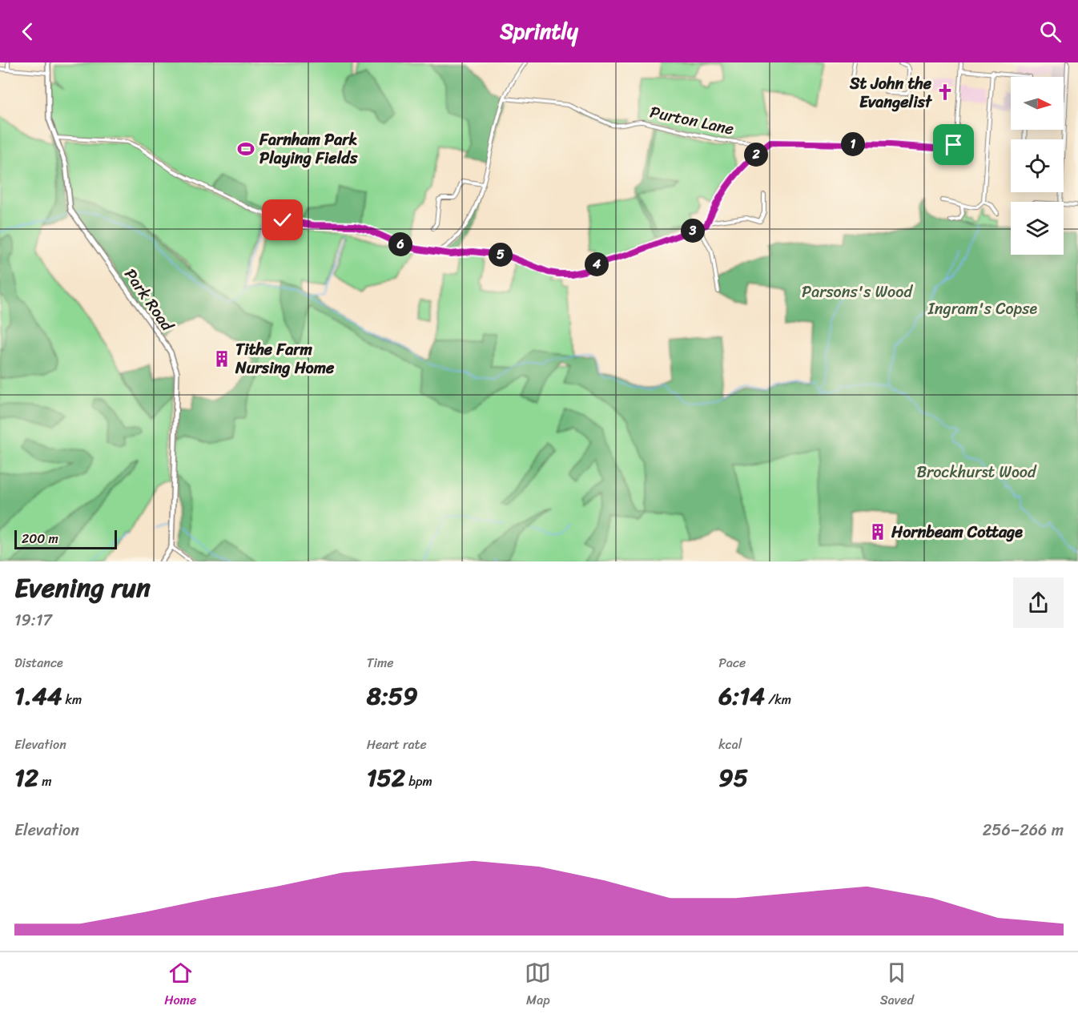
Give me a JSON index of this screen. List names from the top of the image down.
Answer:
{
  "streets": {
    "main road": ["Park Road"],
    "street": ["Purton Lane"]
  },
  "parks": ["Parsons's Wood", "Ingram's Copse", "Brockhurst Wood"],
  "places": {
    "church": ["St John the Evangelist"],
    "sports": ["Farnham Park Playing Fields"],
    "building": ["Tithe Farm Nursing Home", "Hornbeam Cottage"]
  },
  "scale_bar": "200 m",
  "north": "right",
  "page": {
    "header": "Sprintly",
    "pins": [
      "1",
      "2",
      "3",
      "6",
      "5",
      "4"
    ],
    "scale": "200 m",
    "heading": ["Evening run", "19:17"],
    "stats": [
      ["Distance", "1.44 km"],
      ["Time", "8:59"],
      ["Pace", "6:14 /km"],
      ["Elevation", "12 m"],
      ["Heart rate", "152 bpm"],
      ["kcal", "95"]
    ],
    "chart": ["Elevation", "256–266 m"],
    "tabs": ["Home", "Map", "Saved"]
  }
}
